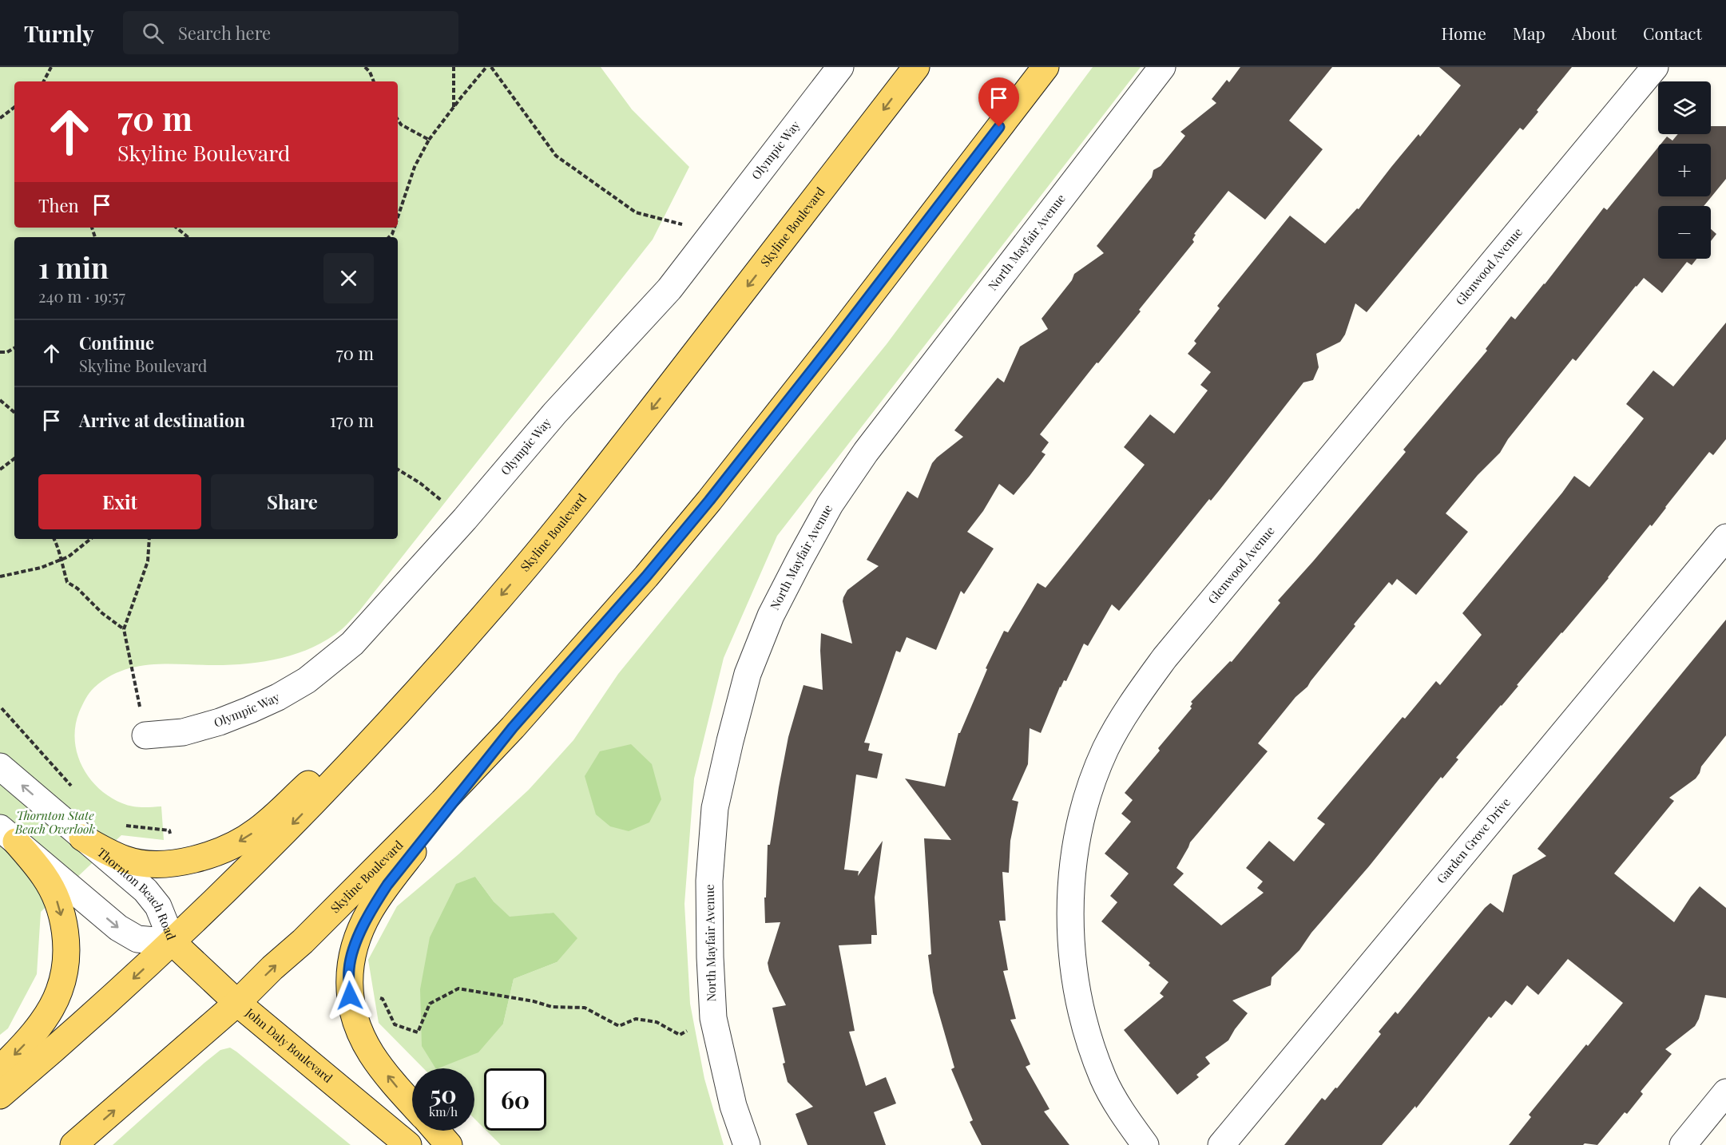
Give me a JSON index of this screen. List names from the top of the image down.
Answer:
{
  "streets": {
    "main road": ["Skyline Boulevard", "John Daly Boulevard"],
    "street": [
      "Olympic Way",
      "North Mayfair Avenue",
      "Glenwood Avenue",
      "Garden Grove Drive",
      "Thornton Beach Road"
    ]
  },
  "crossings": [
    ["Skyline Boulevard", "Thornton Beach Road"],
    ["Skyline Boulevard", "John Daly Boulevard"],
    ["Thornton Beach Road", "John Daly Boulevard"]
  ],
  "parks": ["Thornton State Beach Overlook"],
  "page": {
    "header": "Turnly",
    "search": "Search here",
    "nav": [
      "Home",
      "Map",
      "About",
      "Contact"
    ],
    "map_buttons": ["+", "−"],
    "turn": ["70 m", "Skyline Boulevard"],
    "then": "Then",
    "heading": ["1 min", "240 m · 19:57"],
    "list": [
      {
        "name": "Continue",
        "note": "Skyline Boulevard",
        "value": "70 m"
      },
      {
        "name": "Arrive at destination",
        "value": "170 m"
      }
    ],
    "buttons": ["Exit", "Share"],
    "speed": "50 km/h",
    "limit": "60"
  }
}
